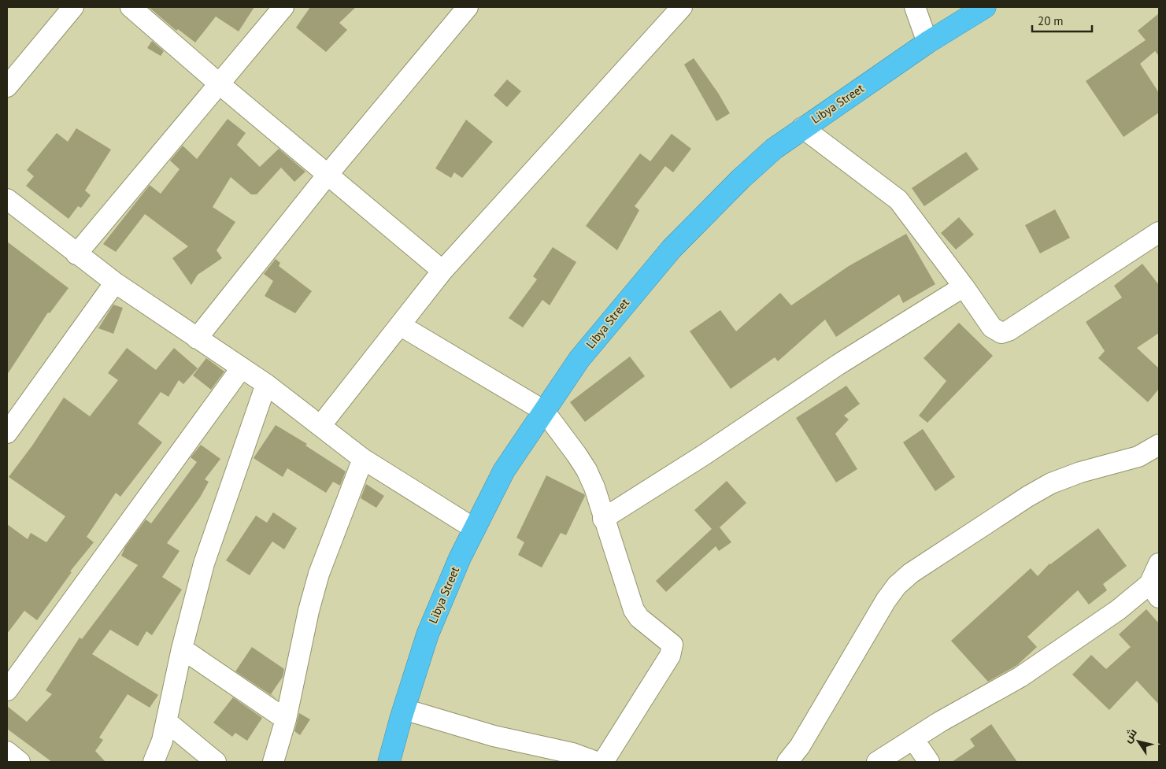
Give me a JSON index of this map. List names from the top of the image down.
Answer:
{
  "streets": {
    "highway": ["Libya Street"]
  },
  "scale_bar": "20 m",
  "north": "top left"
}
